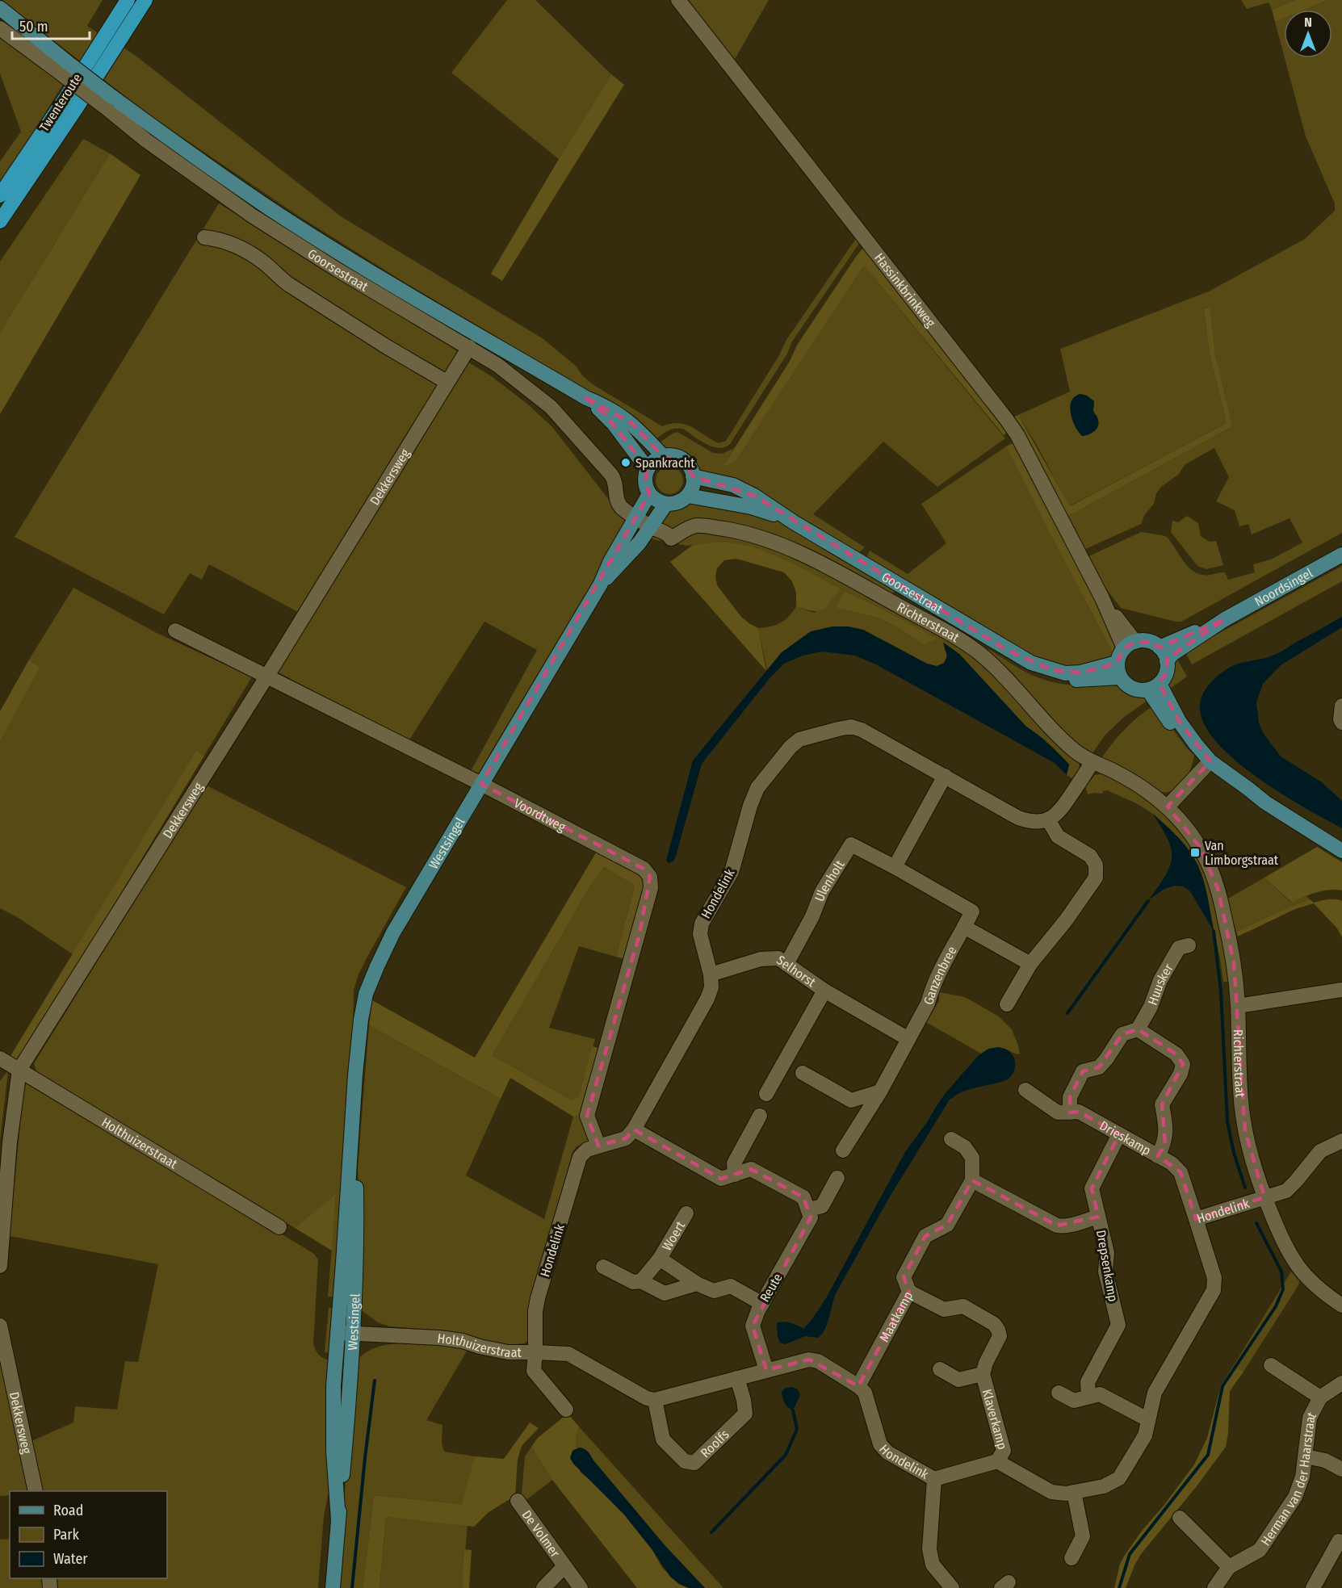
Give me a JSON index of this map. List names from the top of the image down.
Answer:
{
  "streets": {
    "highway": ["Twenteroute"],
    "main road": ["Goorsestraat", "Noordsingel", "Westsingel"],
    "street": [
      "Hassinkbrinkweg",
      "Dekkersweg",
      "Richterstraat",
      "Voordtweg",
      "Ulenholt",
      "Hondelink",
      "Selhorst",
      "Ganzenbree",
      "Huusker",
      "Drieskamp",
      "Holthuizerstraat",
      "Woert",
      "Drepsenkamp",
      "Reute",
      "Maatkamp",
      "Klaverkamp",
      "Roolfs",
      "Herman van der Haarstraat",
      "De Volmer"
    ]
  },
  "crossings": [
    ["Goorsestraat", "Hassinkbrinkweg"],
    ["Goorsestraat", "Dekkersweg"],
    ["Goorsestraat", "Noordsingel"],
    ["Goorsestraat", "Richterstraat"],
    ["Goorsestraat", "Westsingel"],
    ["Hassinkbrinkweg", "Noordsingel"],
    ["Dekkersweg", "Voordtweg"],
    ["Dekkersweg", "Holthuizerstraat"],
    ["Richterstraat", "Westsingel"],
    ["Richterstraat", "Hondelink"],
    ["Voordtweg", "Westsingel"],
    ["Voordtweg", "Hondelink"],
    ["Westsingel", "Holthuizerstraat"],
    ["Ulenholt", "Selhorst"],
    ["Ulenholt", "Ganzenbree"],
    ["Hondelink", "Selhorst"],
    ["Hondelink", "Drieskamp"],
    ["Hondelink", "Holthuizerstraat"],
    ["Hondelink", "Maatkamp"],
    ["Hondelink", "Klaverkamp"],
    ["Selhorst", "Ganzenbree"],
    ["Drieskamp", "Drepsenkamp"],
    ["Woert", "Reute"],
    ["Maatkamp", "Klaverkamp"]
  ],
  "places": {
    "other": ["Spankracht"],
    "transit": ["Van Limborgstraat"]
  },
  "legend": ["Road", "Park", "Water"],
  "scale_bar": "50 m",
  "north": "top"
}
